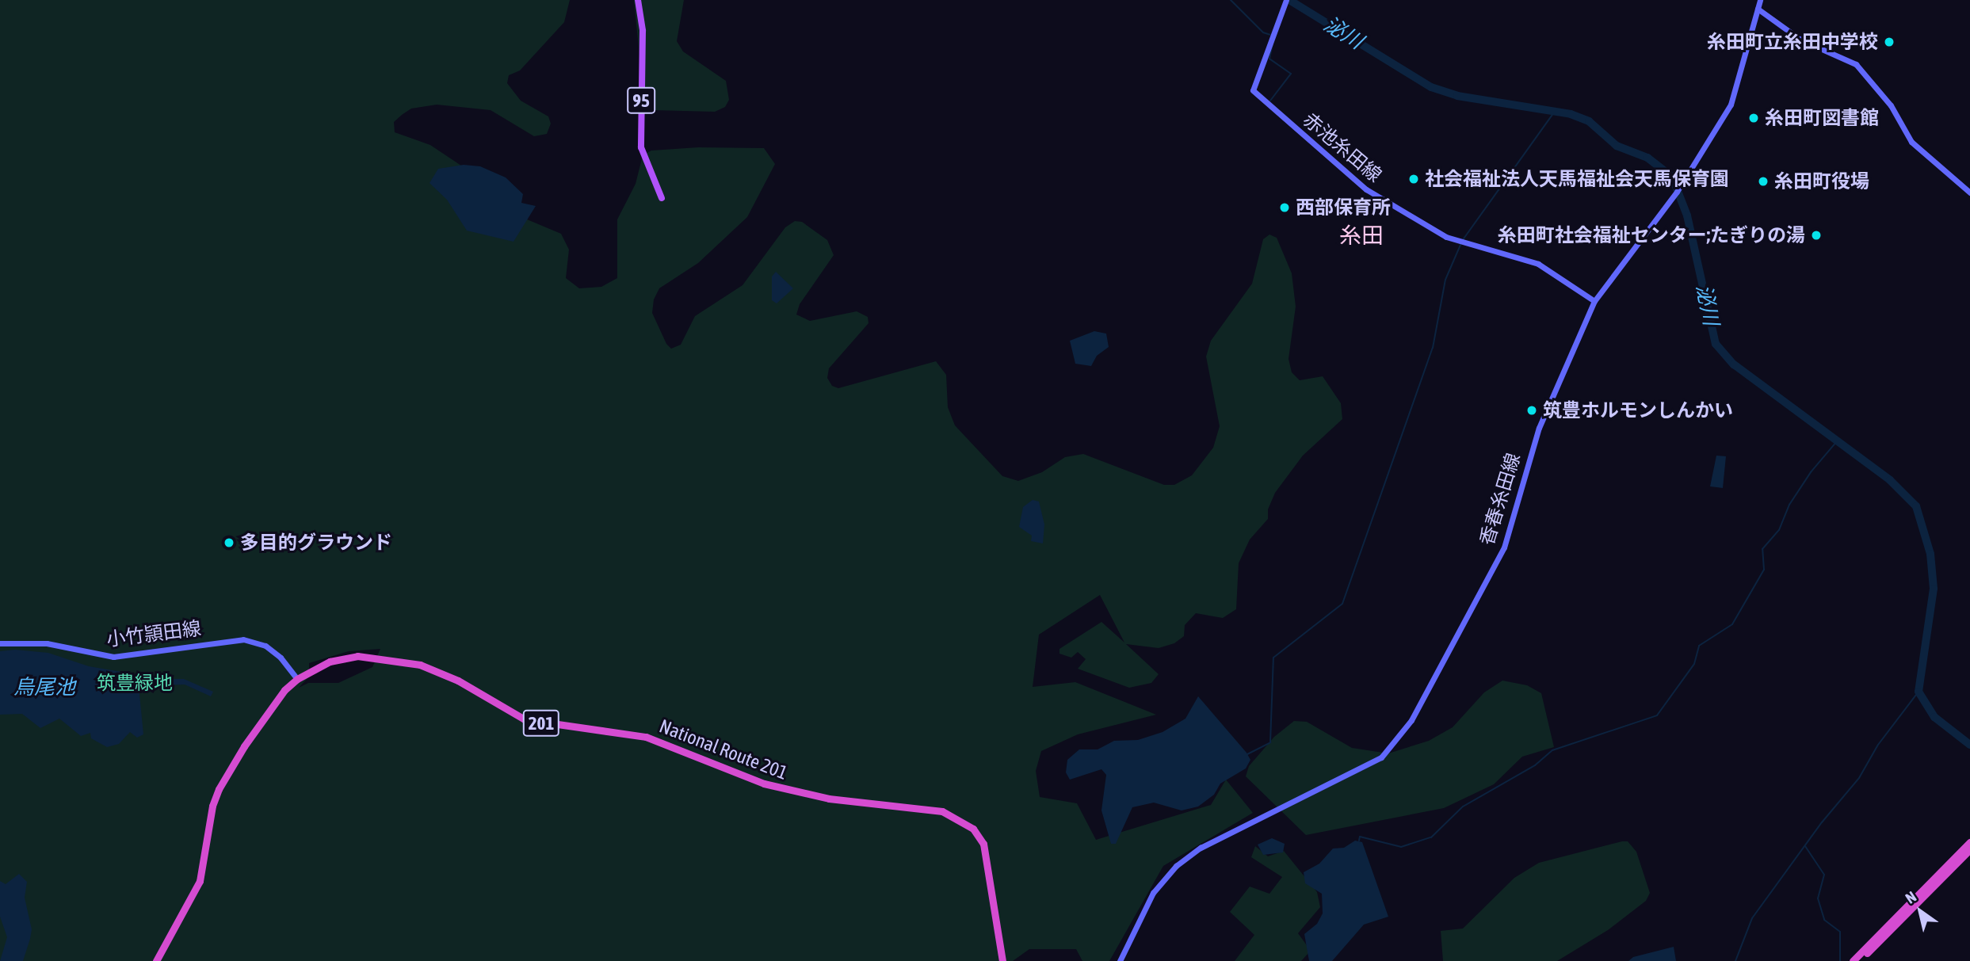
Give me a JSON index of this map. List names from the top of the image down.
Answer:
{
  "streets": {
    "highway": ["201", "National Route 201"],
    "main road": [
      "95",
      "赤池糸田線",
      "香春糸田線",
      "小竹頴田線"
    ]
  },
  "crossings": [
    ["赤池糸田線", "香春糸田線"],
    ["小竹頴田線", "National Route 201"]
  ],
  "districts": ["糸田"],
  "water": ["泌川", "烏尾池"],
  "parks": ["筑豊緑地"],
  "places": [
    "糸田町立糸田中学校",
    "糸田町図書館",
    "社会福祉法人天馬福祉会天馬保育園",
    "糸田町役場",
    "西部保育所",
    "糸田町社会福祉センター;たぎりの湯",
    "筑豊ホルモンしんかい",
    "多目的グラウンド"
  ],
  "north": "top left"
}
